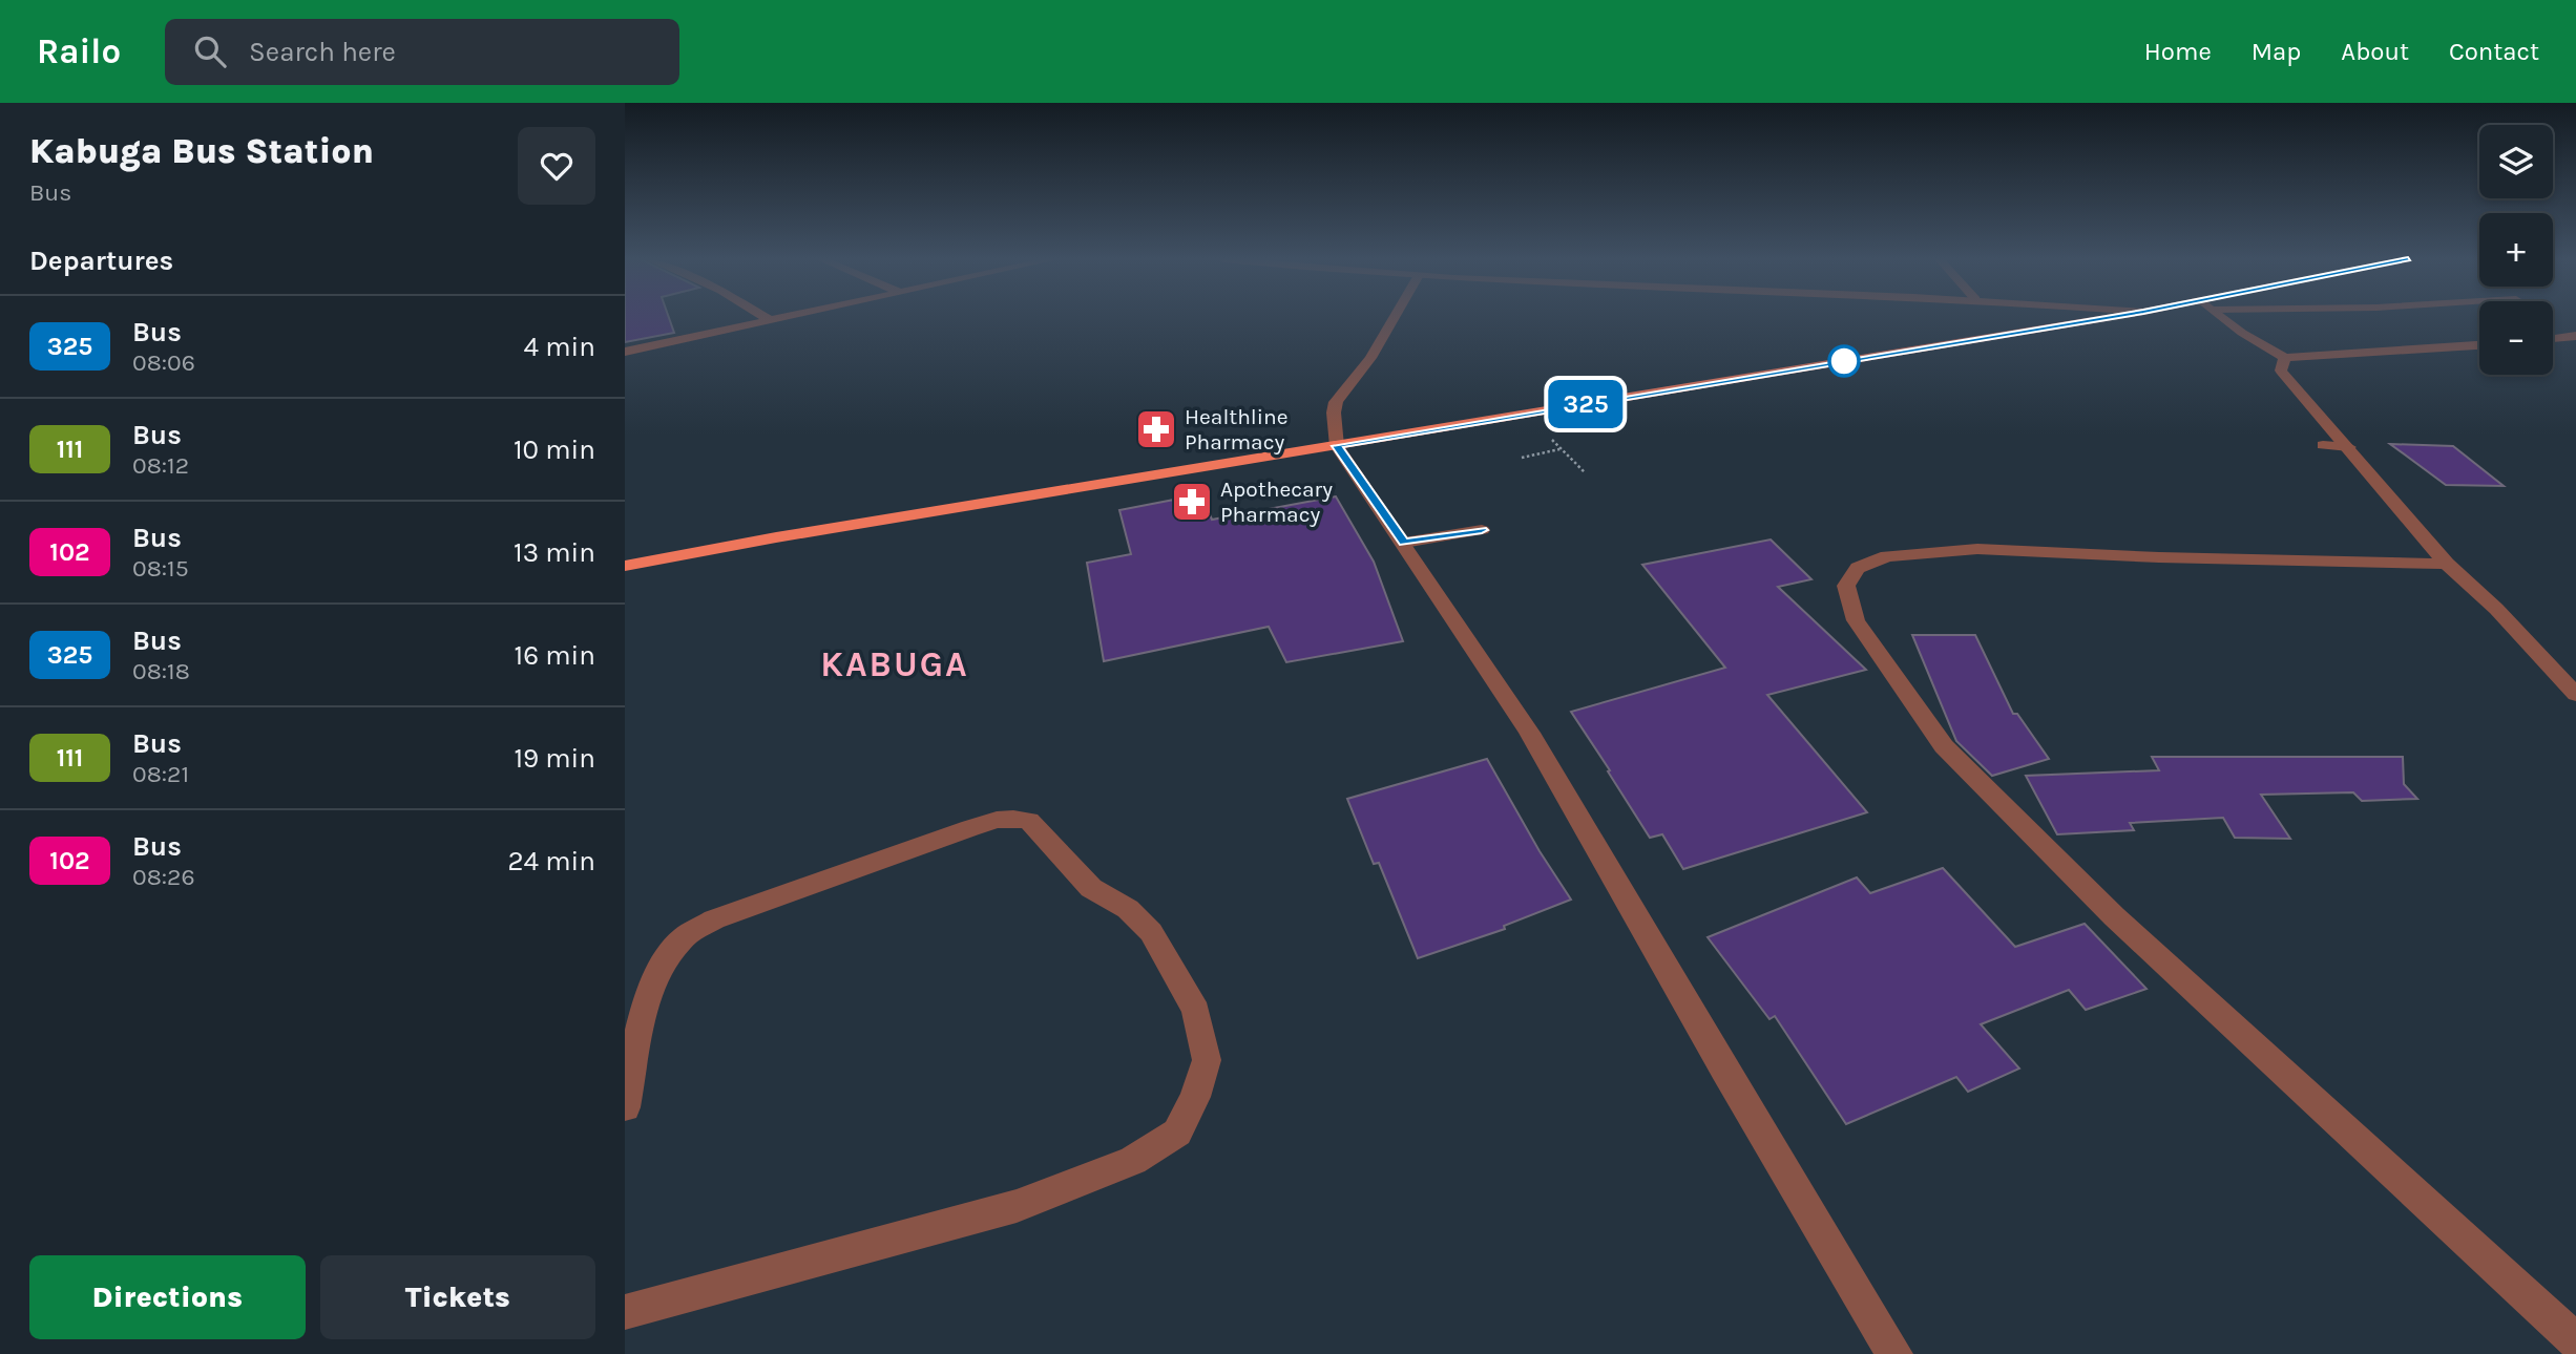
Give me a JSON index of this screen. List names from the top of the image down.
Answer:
{
  "districts": ["KABUGA"],
  "places": {
    "pharmacy": ["Healthline Pharmacy", "Apothecary Pharmacy"]
  },
  "lines": ["bus line 325"],
  "page": {
    "header": "Railo",
    "search": "Search here",
    "nav": [
      "Home",
      "Map",
      "About",
      "Contact"
    ],
    "heading": [
      ["Kabuga Bus Station", "Bus"],
      "Departures"
    ],
    "on_map": "325",
    "map_buttons": ["+", "−"],
    "list": [
      {
        "mark": "325",
        "name": "Bus",
        "note": "08:06",
        "value": "4 min"
      },
      {
        "mark": "111",
        "name": "Bus",
        "note": "08:12",
        "value": "10 min"
      },
      {
        "mark": "102",
        "name": "Bus",
        "note": "08:15",
        "value": "13 min"
      },
      {
        "mark": "325",
        "name": "Bus",
        "note": "08:18",
        "value": "16 min"
      },
      {
        "mark": "111",
        "name": "Bus",
        "note": "08:21",
        "value": "19 min"
      },
      {
        "mark": "102",
        "name": "Bus",
        "note": "08:26",
        "value": "24 min"
      }
    ],
    "buttons": ["Directions", "Tickets"]
  }
}
